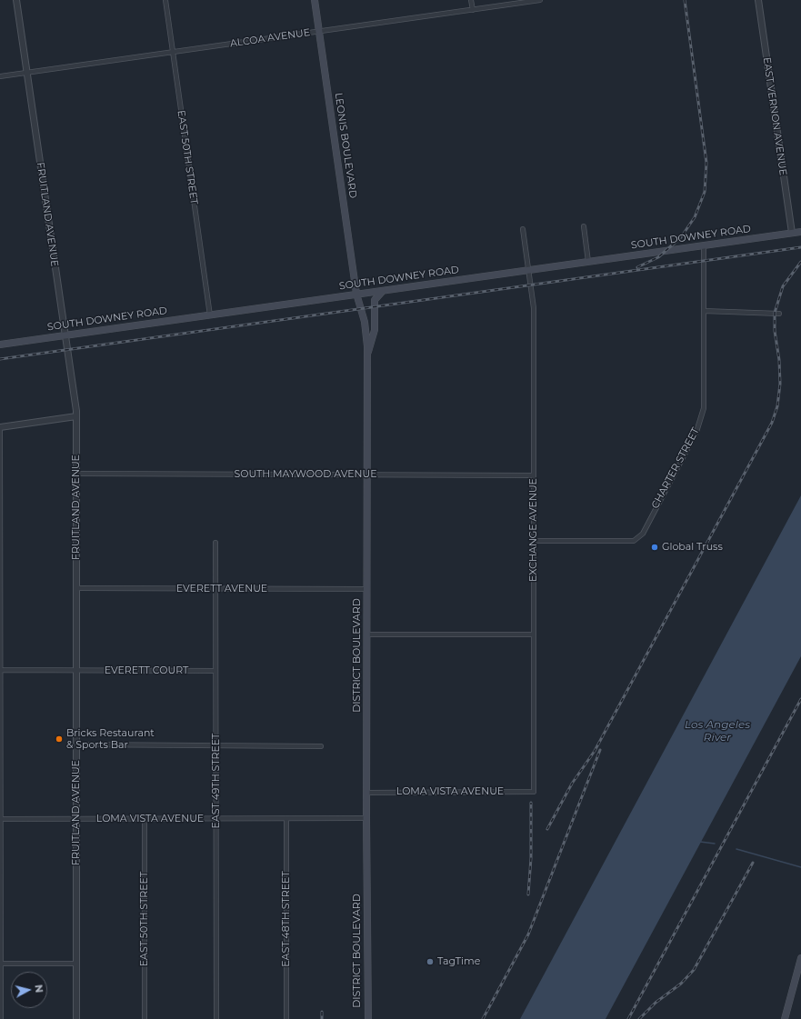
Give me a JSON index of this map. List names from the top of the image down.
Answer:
{
  "streets": {
    "main road": ["LEONIS BOULEVARD", "SOUTH DOWNEY ROAD", "DISTRICT BOULEVARD"],
    "street": [
      "ALCOA AVENUE",
      "EAST VERNON AVENUE",
      "EAST 50TH STREET",
      "FRUITLAND AVENUE",
      "CHARTER STREET",
      "SOUTH MAYWOOD AVENUE",
      "EXCHANGE AVENUE",
      "EVERETT AVENUE",
      "EVERETT COURT",
      "EAST 49TH STREET",
      "LOMA VISTA AVENUE",
      "EAST 48TH STREET"
    ]
  },
  "crossings": [
    ["ALCOA AVENUE", "LEONIS BOULEVARD"],
    ["ALCOA AVENUE", "EAST 50TH STREET"],
    ["ALCOA AVENUE", "FRUITLAND AVENUE"],
    ["EAST VERNON AVENUE", "SOUTH DOWNEY ROAD"],
    ["LEONIS BOULEVARD", "SOUTH DOWNEY ROAD"],
    ["LEONIS BOULEVARD", "DISTRICT BOULEVARD"],
    ["EAST 50TH STREET", "SOUTH DOWNEY ROAD"],
    ["EAST 50TH STREET", "LOMA VISTA AVENUE"],
    ["FRUITLAND AVENUE", "SOUTH DOWNEY ROAD"],
    ["FRUITLAND AVENUE", "SOUTH MAYWOOD AVENUE"],
    ["FRUITLAND AVENUE", "EVERETT AVENUE"],
    ["FRUITLAND AVENUE", "EVERETT COURT"],
    ["FRUITLAND AVENUE", "LOMA VISTA AVENUE"],
    ["SOUTH DOWNEY ROAD", "CHARTER STREET"],
    ["SOUTH DOWNEY ROAD", "EXCHANGE AVENUE"],
    ["SOUTH DOWNEY ROAD", "DISTRICT BOULEVARD"],
    ["CHARTER STREET", "EXCHANGE AVENUE"],
    ["SOUTH MAYWOOD AVENUE", "EXCHANGE AVENUE"],
    ["SOUTH MAYWOOD AVENUE", "DISTRICT BOULEVARD"],
    ["EXCHANGE AVENUE", "LOMA VISTA AVENUE"],
    ["EVERETT AVENUE", "DISTRICT BOULEVARD"],
    ["EVERETT AVENUE", "EAST 49TH STREET"],
    ["DISTRICT BOULEVARD", "LOMA VISTA AVENUE"],
    ["EVERETT COURT", "EAST 49TH STREET"],
    ["EAST 49TH STREET", "LOMA VISTA AVENUE"],
    ["LOMA VISTA AVENUE", "EAST 48TH STREET"]
  ],
  "water": ["Los Angeles River"],
  "places": ["Global Truss", "Bricks Restaurant & Sports Bar", "TagTime"],
  "north": "right"
}
